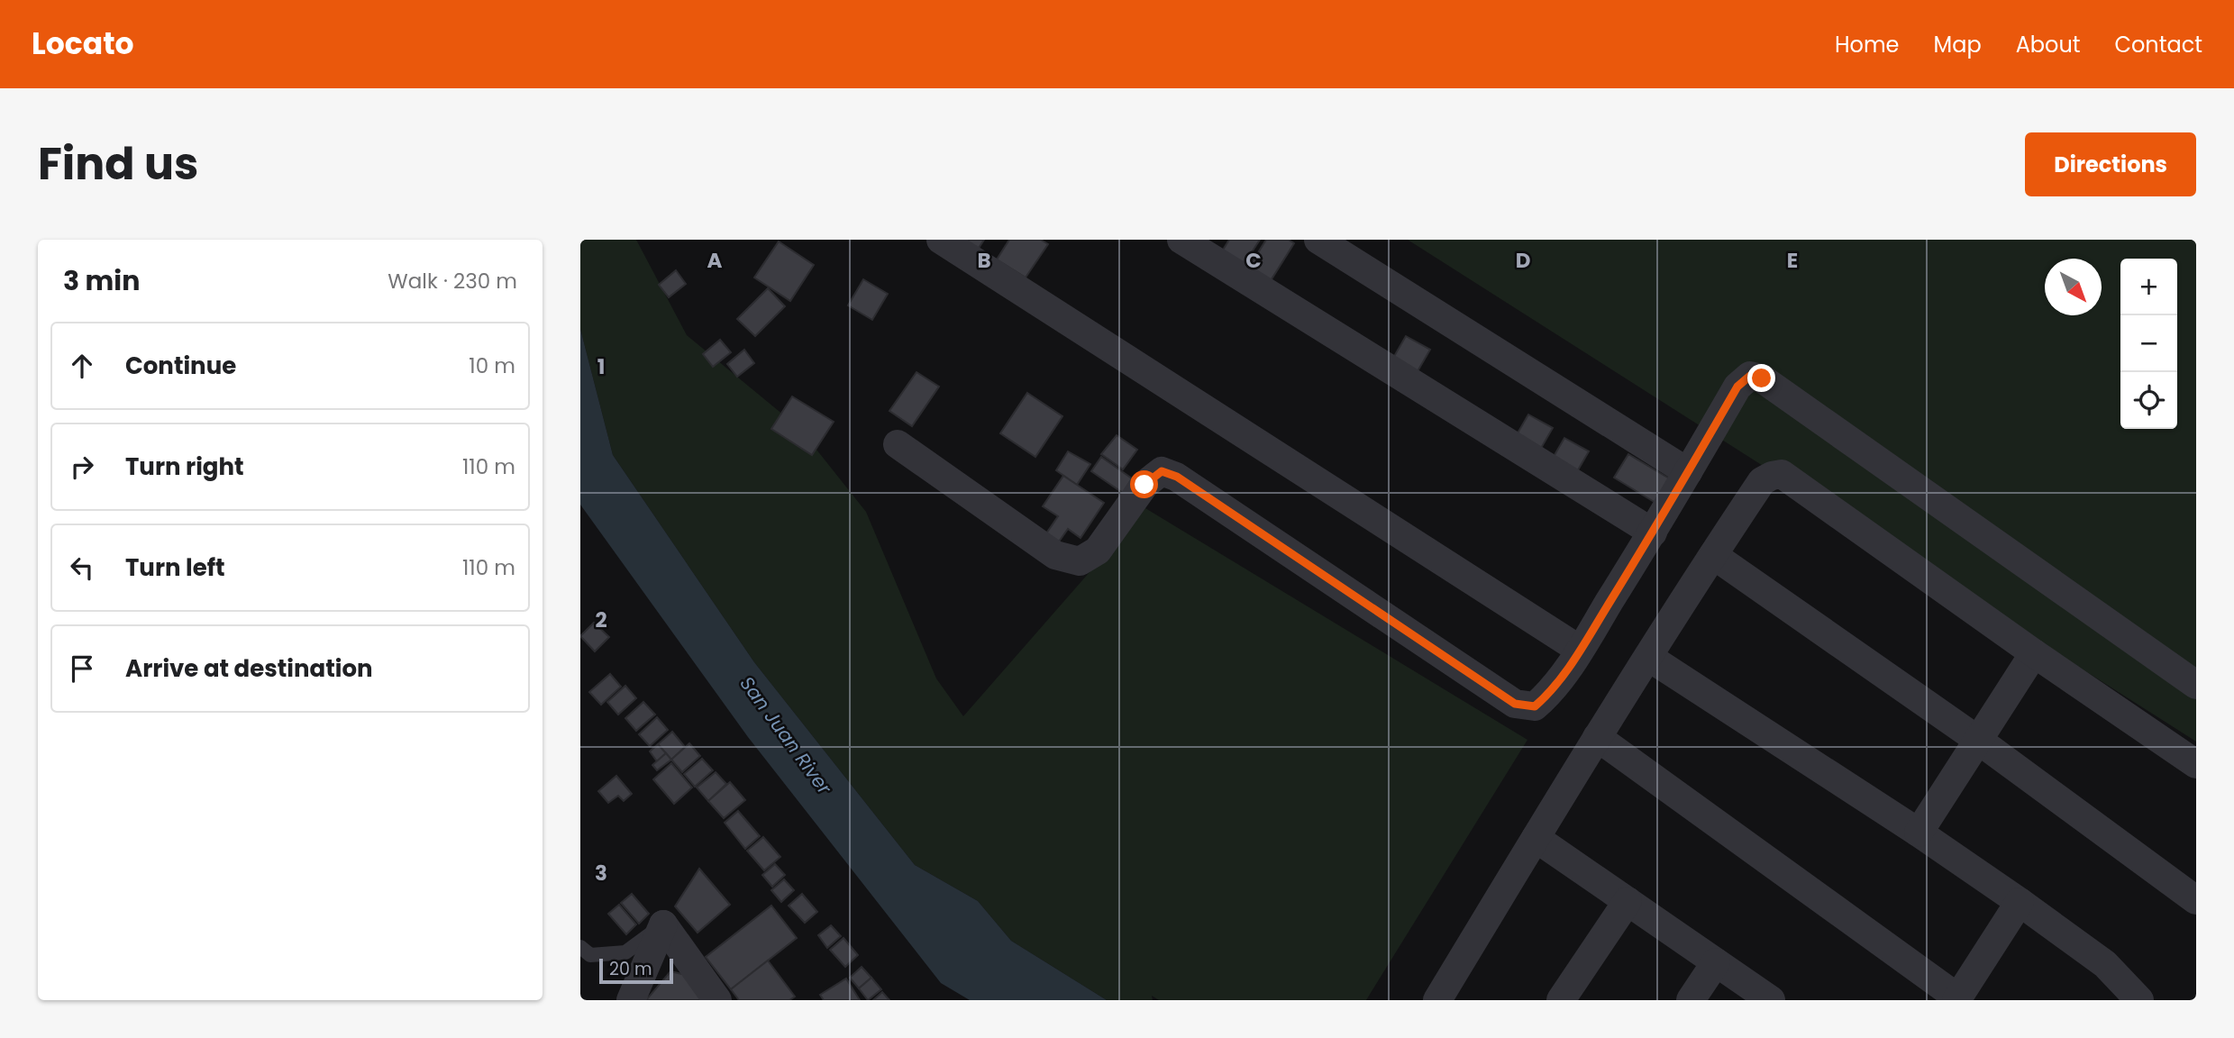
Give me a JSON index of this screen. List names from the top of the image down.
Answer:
{
  "water": ["San Juan River"],
  "scale_bar": "20 m",
  "north": "bottom right",
  "page": {
    "header": "Locato",
    "nav": [
      "Home",
      "Map",
      "About",
      "Contact"
    ],
    "title": "Find us",
    "buttons": "Directions",
    "heading": ["3 min", "Walk · 230 m"],
    "map_buttons": ["+", "−"],
    "list": [
      ["Continue", "10 m"],
      ["Turn right", "110 m"],
      ["Turn left", "110 m"],
      "Arrive at destination"
    ],
    "scale": "20 m"
  },
  "grid": {
    "columns": [
      "A",
      "B",
      "C",
      "D",
      "E"
    ],
    "rows": ["1", "2", "3"]
  }
}
